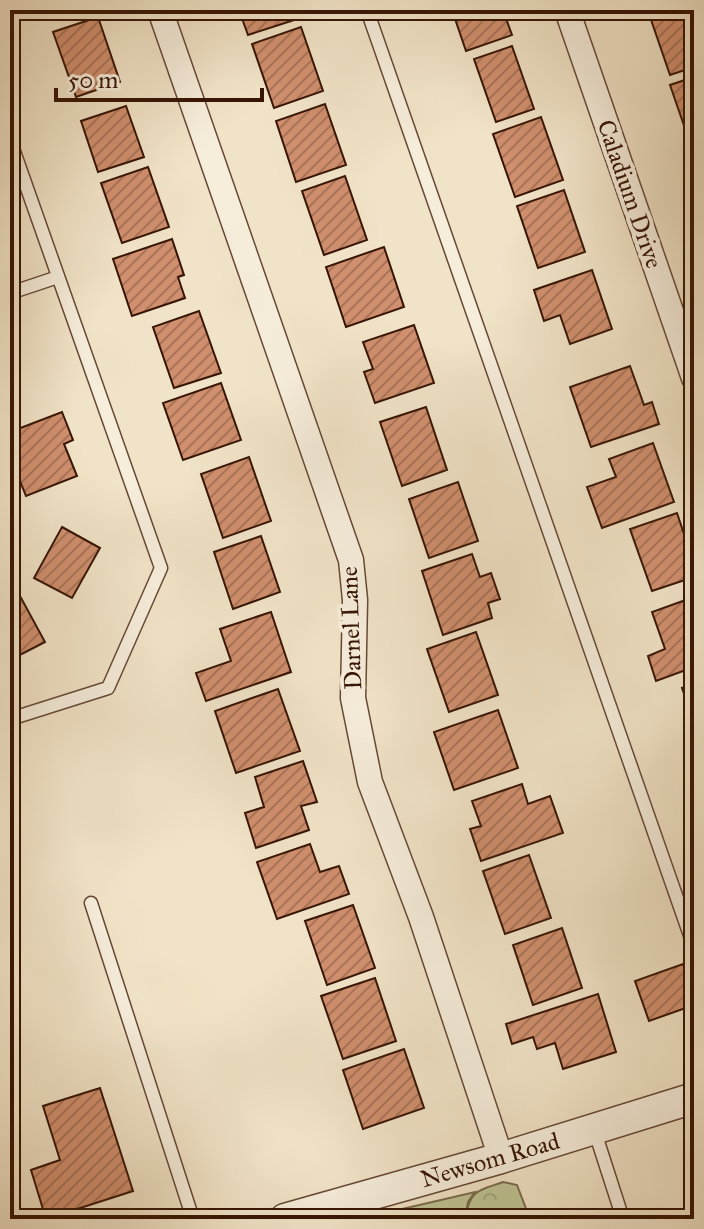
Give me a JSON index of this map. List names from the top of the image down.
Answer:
{
  "streets": {
    "street": ["Caladium Drive", "Darnel Lane", "Newsom Road"]
  },
  "crossings": [
    ["Darnel Lane", "Newsom Road"]
  ],
  "scale_bar": "50 m"
}
